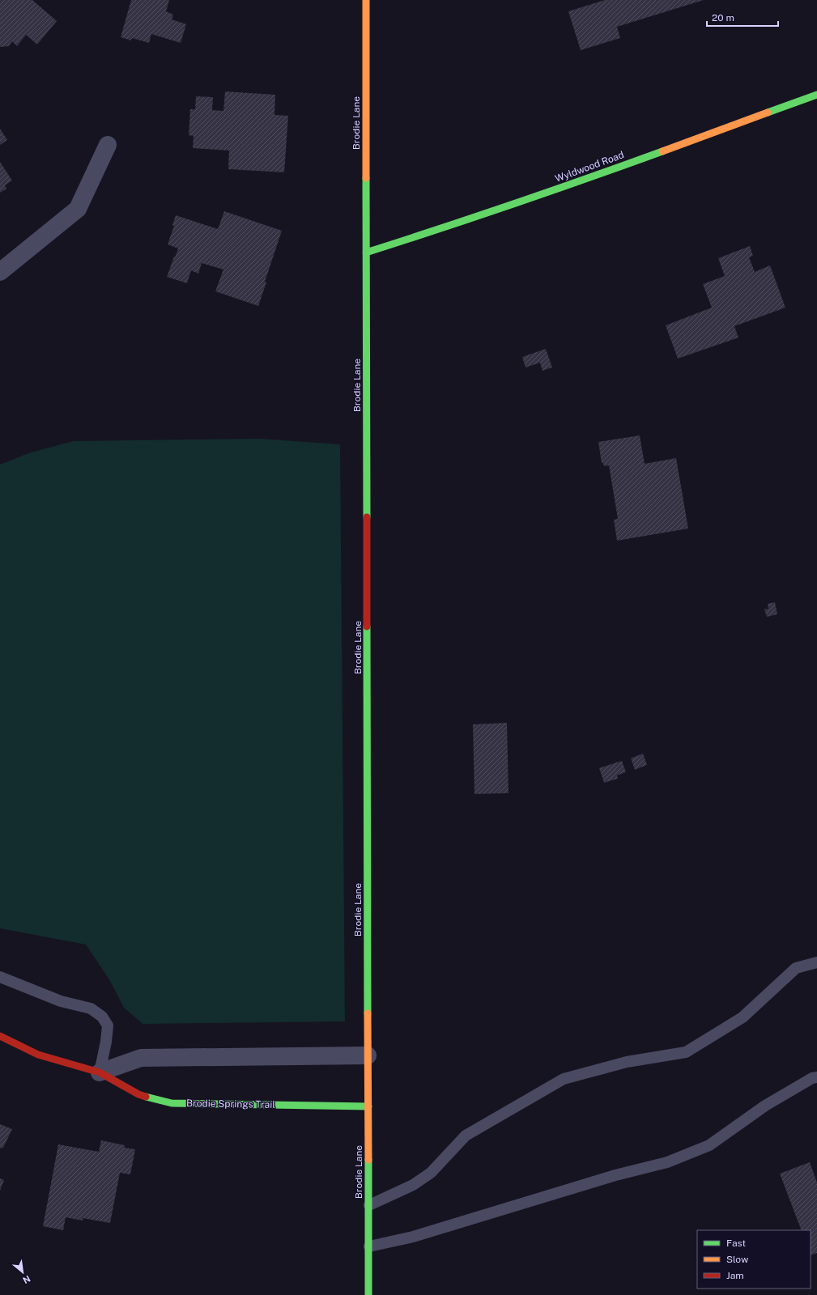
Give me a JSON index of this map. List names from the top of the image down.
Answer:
{
  "streets": {
    "main road": ["Brodie Lane", "Wyldwood Road", "Brodie Springs Trail"]
  },
  "crossings": [
    ["Brodie Lane", "Wyldwood Road"],
    ["Brodie Lane", "Brodie Springs Trail"]
  ],
  "legend": ["Fast", "Slow", "Jam"],
  "scale_bar": "20 m",
  "north": "bottom right"
}
